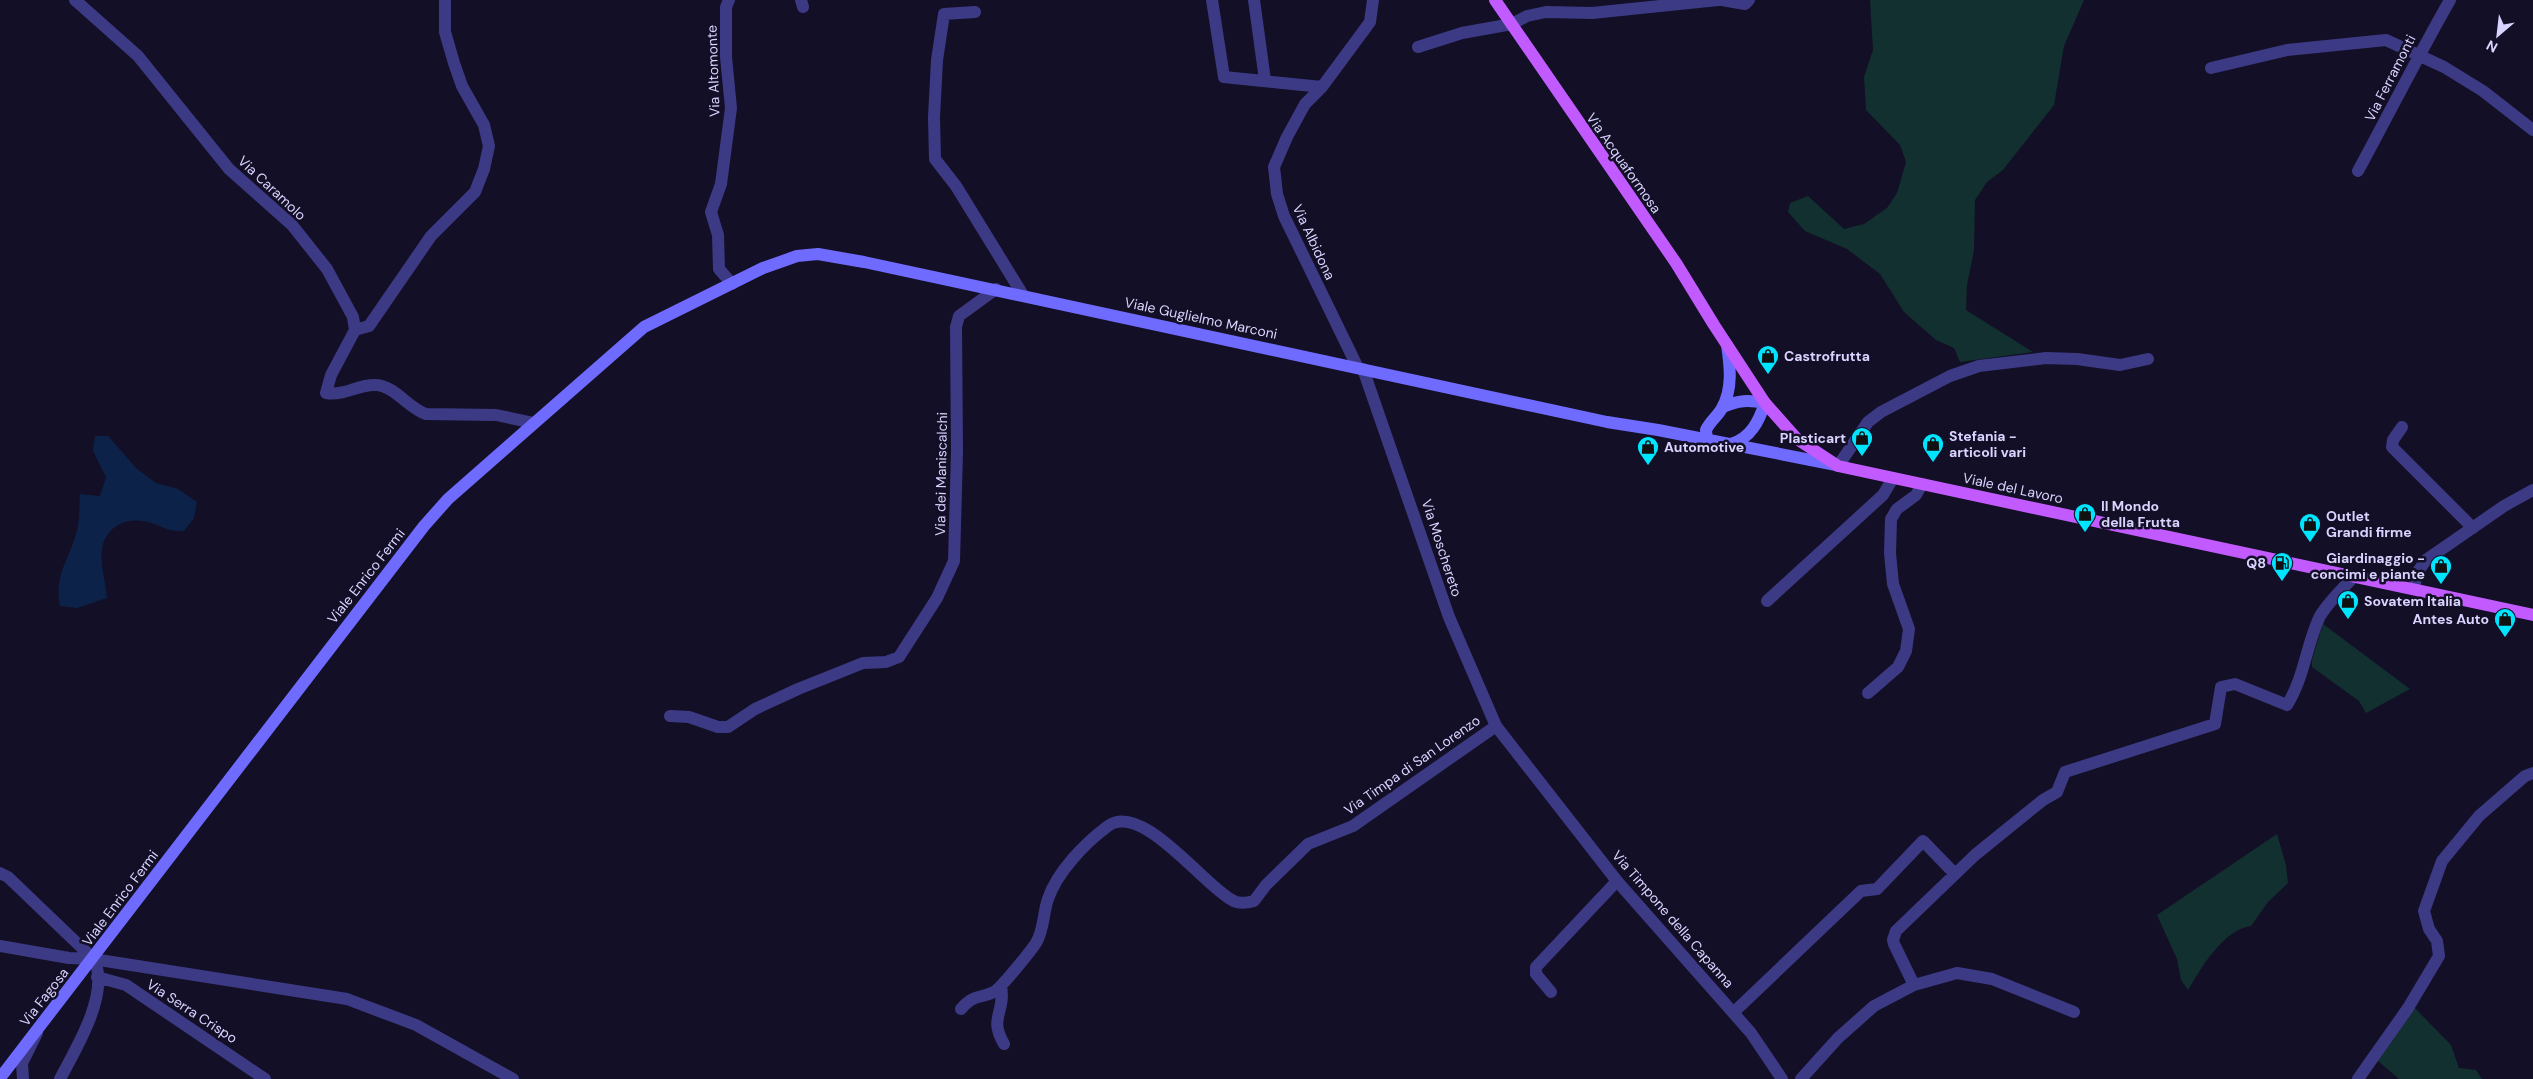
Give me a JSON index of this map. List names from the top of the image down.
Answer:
{
  "streets": {
    "main road": [
      "Via Acquaformosa",
      "Viale Guglielmo Marconi",
      "Viale del Lavoro",
      "Viale Enrico Fermi",
      "Via Fagosa"
    ],
    "street": [
      "Via Altomonte",
      "Via Ferramonti",
      "Via Caramolo",
      "Via Albidona",
      "Via dei Maniscalchi",
      "Via Moschereto",
      "Via Timpa di San Lorenzo",
      "Via Timpone della Capanna",
      "Via Serra Crispo"
    ]
  },
  "crossings": [
    ["Via Altomonte", "Viale Guglielmo Marconi"],
    ["Via Altomonte", "Viale Enrico Fermi"],
    ["Via Acquaformosa", "Viale Guglielmo Marconi"],
    ["Via Acquaformosa", "Viale del Lavoro"],
    ["Via Albidona", "Viale Guglielmo Marconi"],
    ["Via Albidona", "Via Moschereto"],
    ["Viale Guglielmo Marconi", "Via dei Maniscalchi"],
    ["Viale Guglielmo Marconi", "Viale del Lavoro"],
    ["Viale Guglielmo Marconi", "Via Moschereto"],
    ["Viale Guglielmo Marconi", "Viale Enrico Fermi"],
    ["Via Moschereto", "Via Timpa di San Lorenzo"],
    ["Via Moschereto", "Via Timpone della Capanna"],
    ["Viale Enrico Fermi", "Via Fagosa"],
    ["Via Timpa di San Lorenzo", "Via Timpone della Capanna"]
  ],
  "places": {
    "shop": [
      "Castrofrutta",
      "Plasticart",
      "Stefania - articoli vari",
      "Automotive",
      "Il Mondo della Frutta",
      "Outlet Grandi firme",
      "Giardinaggio - concimi e piante",
      "Sovatem Italia",
      "Antes Auto"
    ],
    "fuel station": ["Q8"]
  },
  "north": "bottom left"
}
